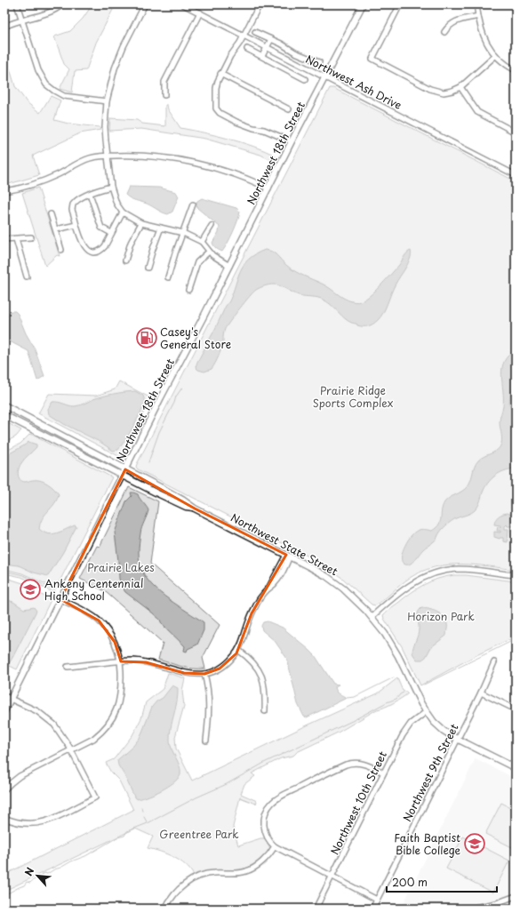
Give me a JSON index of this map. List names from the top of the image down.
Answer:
{
  "streets": {
    "main road": ["Northwest 18th Street", "Northwest State Street"],
    "street": ["Northwest Ash Drive", "Northwest 9th Street", "Northwest 10th Street"]
  },
  "crossings": [
    ["Northwest Ash Drive", "Northwest 18th Street"],
    ["Northwest 18th Street", "Northwest State Street"],
    ["Northwest State Street", "Northwest 9th Street"],
    ["Northwest State Street", "Northwest 10th Street"]
  ],
  "parks": [
    "Prairie Ridge Sports Complex",
    "Prairie Lakes",
    "Horizon Park",
    "Greentree Park"
  ],
  "places": {
    "fuel station": ["Casey's General Store"],
    "school or university": ["Ankeny Centennial High School", "Faith Baptist Bible College"]
  },
  "scale_bar": "200 m",
  "north": "top left"
}
